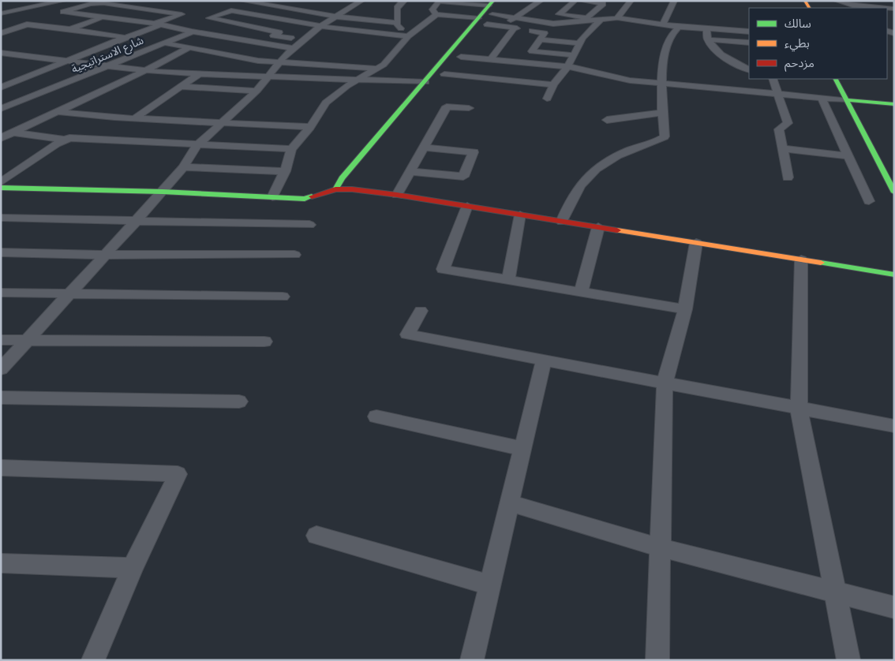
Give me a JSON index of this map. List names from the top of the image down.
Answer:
{
  "streets": {
    "street": ["شارع الاستراتيجية"]
  },
  "legend": ["سالك", "بطيء", "مزدحم"]
}
